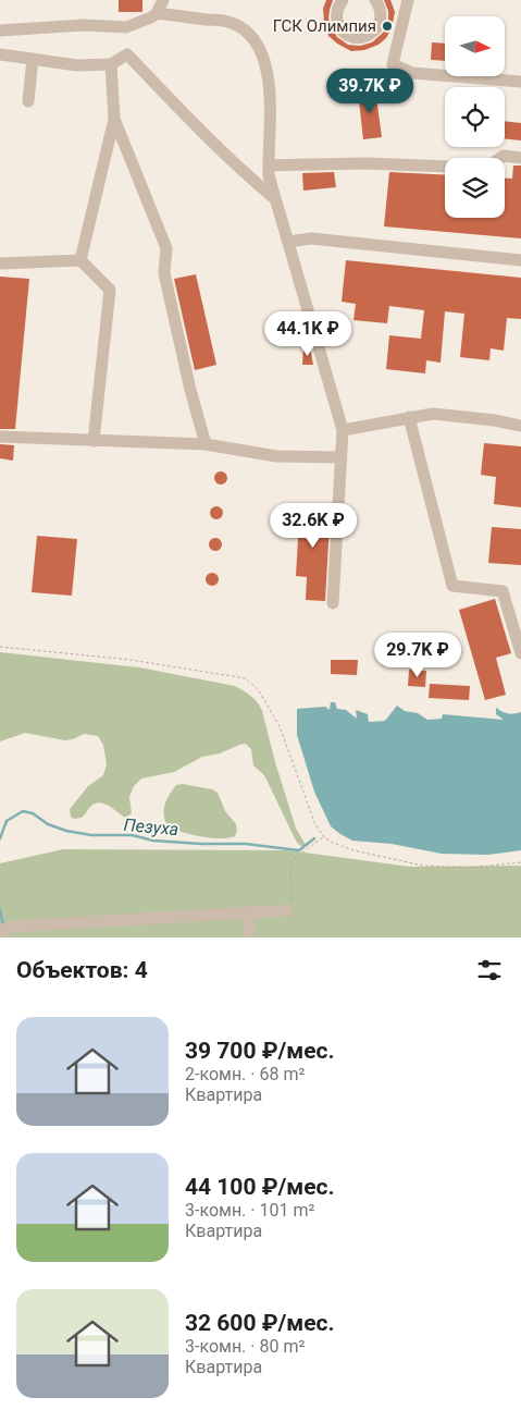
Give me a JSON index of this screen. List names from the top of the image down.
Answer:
{
  "water": ["Пезуха"],
  "places": ["ГСК Олимпия"],
  "north": "right",
  "page": {
    "price": [
      "39.7K ₽",
      "44.1K ₽",
      "32.6K ₽",
      "29.7K ₽"
    ],
    "heading": "Объектов: 4",
    "list": [
      {
        "name": "39 700 ₽/мес.",
        "note": "2-комн. · 68 m² · Квартира"
      },
      {
        "name": "44 100 ₽/мес.",
        "note": "3-комн. · 101 m² · Квартира"
      },
      {
        "name": "32 600 ₽/мес.",
        "note": "3-комн. · 80 m² · Квартира"
      }
    ]
  }
}
